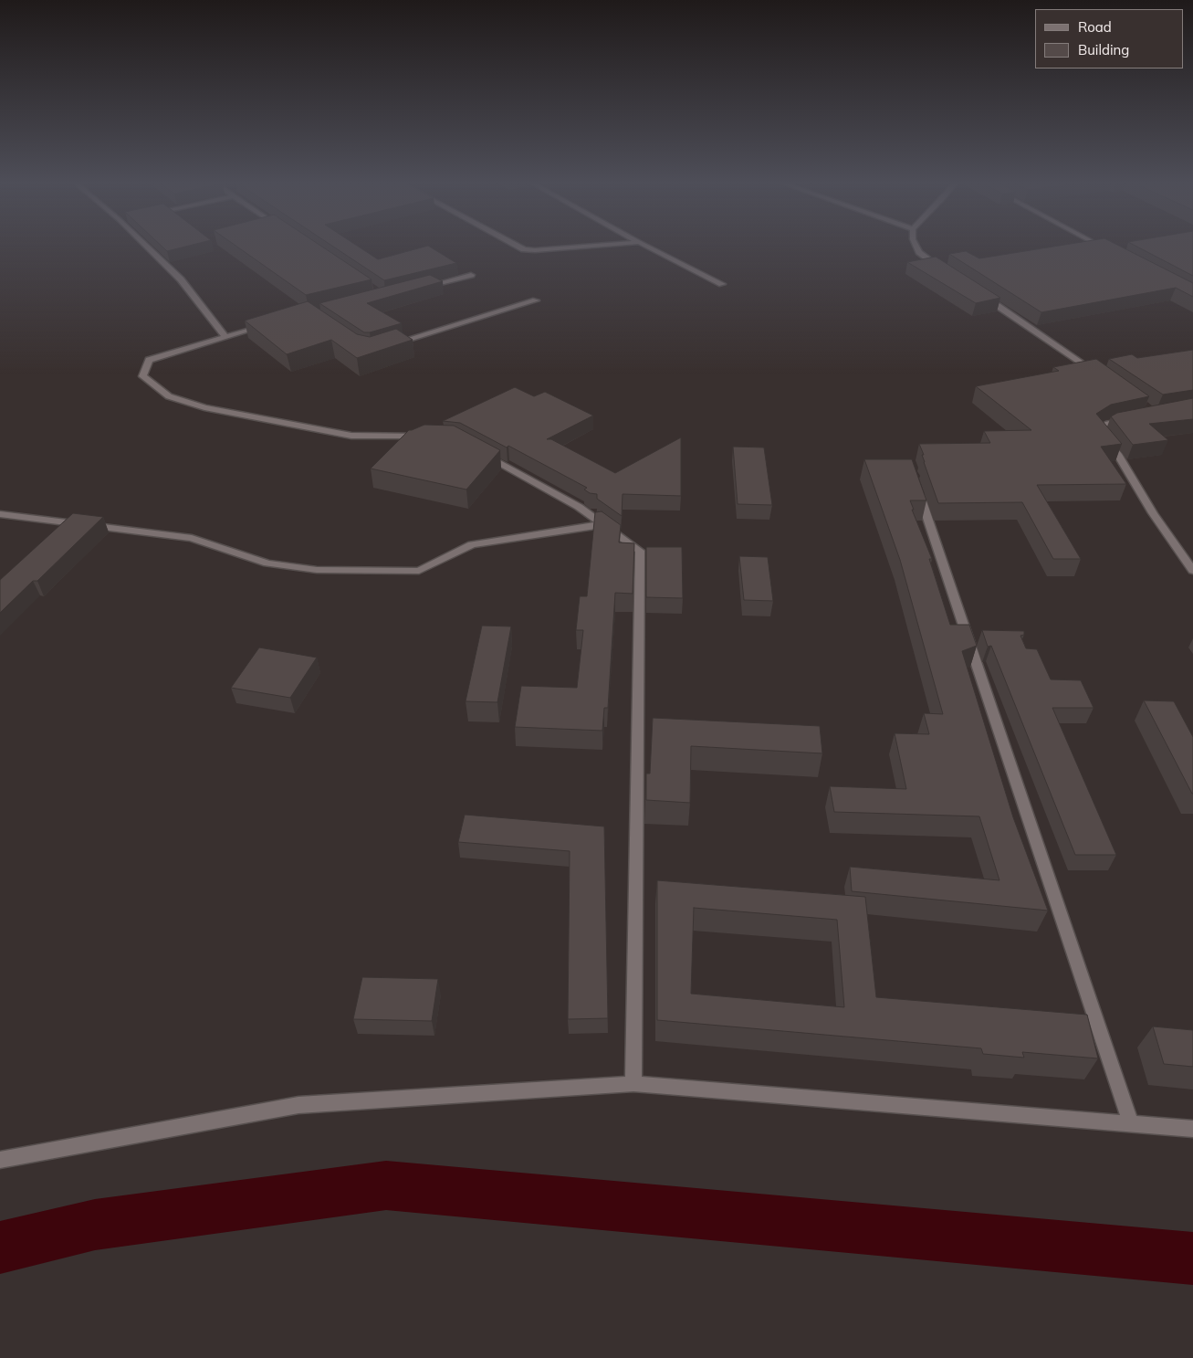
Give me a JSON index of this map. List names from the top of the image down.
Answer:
{
  "legend": ["Road", "Building"]
}
